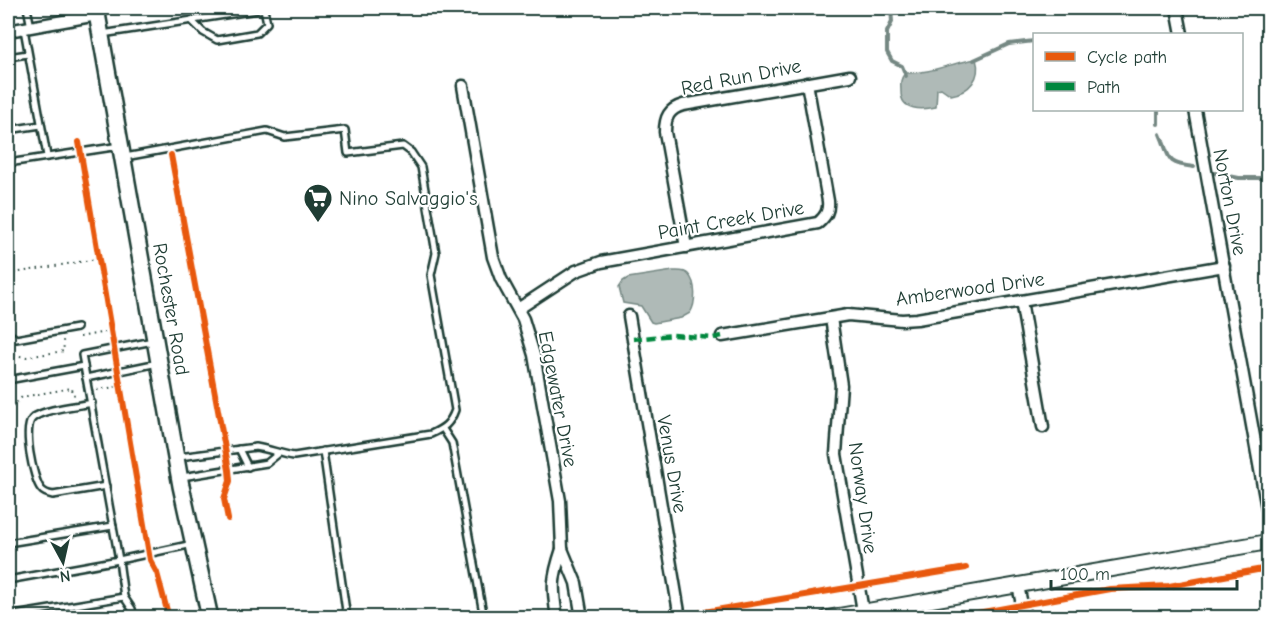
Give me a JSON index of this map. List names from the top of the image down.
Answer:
{
  "streets": {
    "main road": ["Rochester Road"],
    "street": [
      "Red Run Drive",
      "Norton Drive",
      "Paint Creek Drive",
      "Amberwood Drive",
      "Edgewater Drive",
      "Venus Drive",
      "Norway Drive"
    ]
  },
  "crossings": [
    ["Red Run Drive", "Paint Creek Drive"],
    ["Norton Drive", "Amberwood Drive"],
    ["Paint Creek Drive", "Edgewater Drive"],
    ["Amberwood Drive", "Norway Drive"]
  ],
  "places": {
    "supermarket": ["Nino Salvaggio's"]
  },
  "legend": ["Cycle path", "Path"],
  "scale_bar": "100 m",
  "north": "bottom"
}
